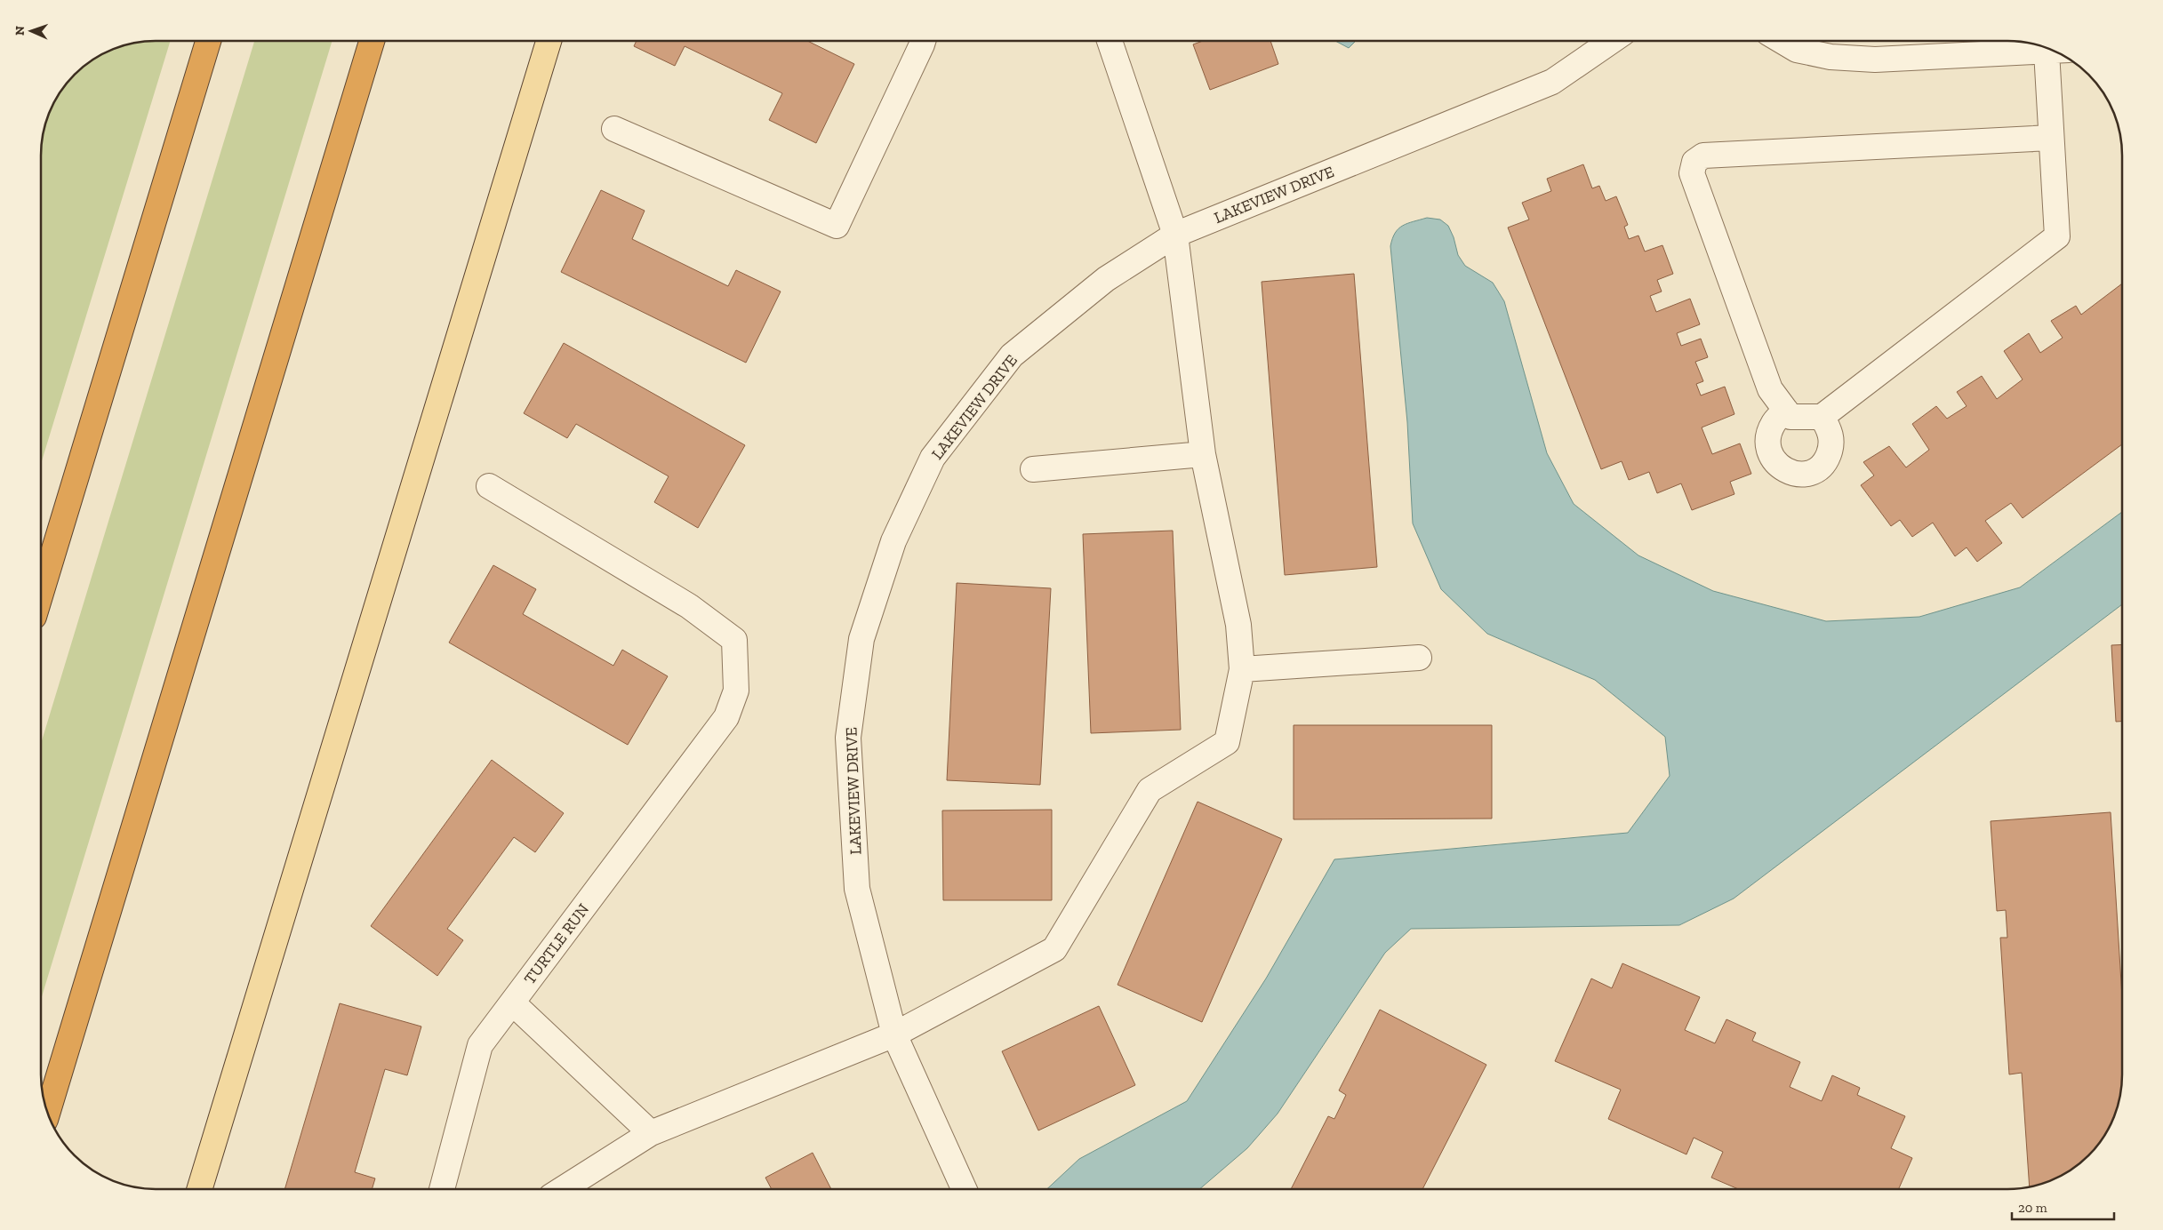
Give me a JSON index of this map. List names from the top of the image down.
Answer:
{
  "streets": {
    "street": ["LAKEVIEW DRIVE", "TURTLE RUN"]
  },
  "scale_bar": "20 m",
  "north": "left"
}
